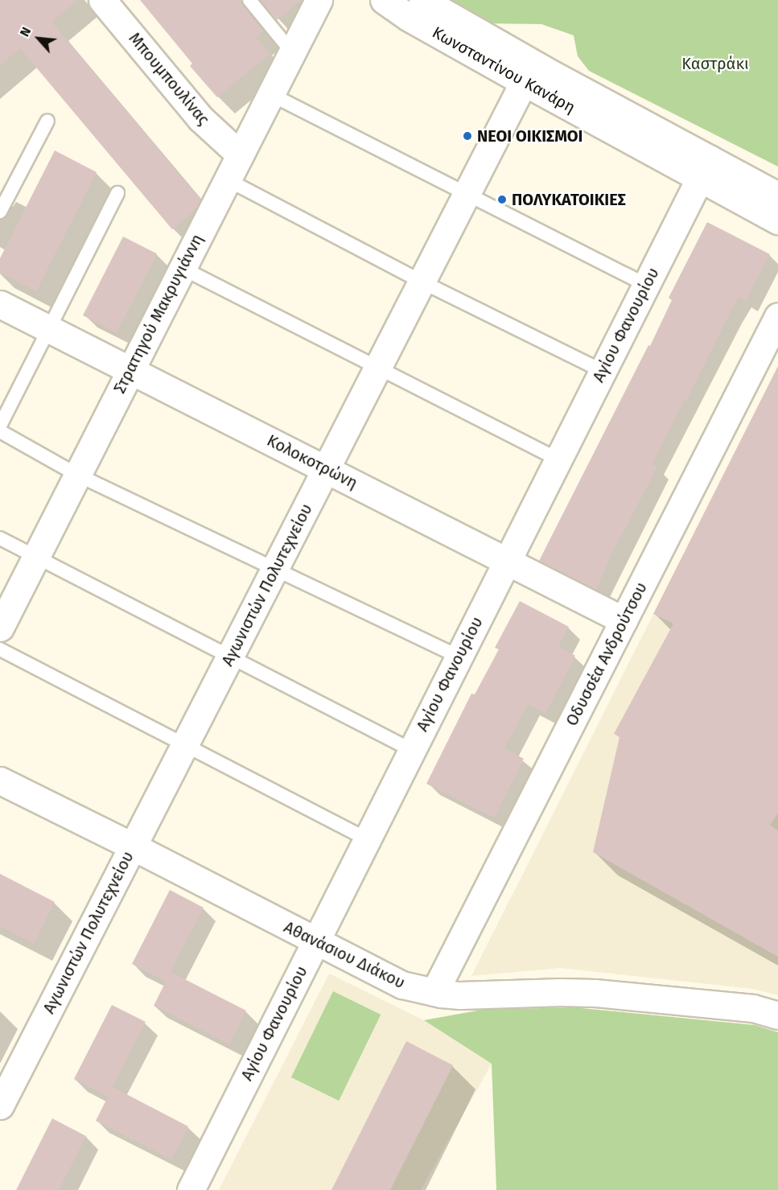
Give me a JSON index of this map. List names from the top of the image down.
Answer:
{
  "streets": {
    "street": [
      "Κωνσταντίνου Κανάρη",
      "Μπουμπουλίνας",
      "Στρατηγού Μακρυγιάννη",
      "Αγίου Φανουρίου",
      "Κολοκοτρώνη",
      "Αγωνιστών Πολυτεχνείου",
      "Οδυσσέα Ανδρούτσου",
      "Αθανάσιου Διάκου"
    ]
  },
  "crossings": [
    ["Κωνσταντίνου Κανάρη", "Αγίου Φανουρίου"],
    ["Κωνσταντίνου Κανάρη", "Αγωνιστών Πολυτεχνείου"],
    ["Μπουμπουλίνας", "Στρατηγού Μακρυγιάννη"],
    ["Στρατηγού Μακρυγιάννη", "Κολοκοτρώνη"],
    ["Αγίου Φανουρίου", "Κολοκοτρώνη"],
    ["Αγίου Φανουρίου", "Αθανάσιου Διάκου"],
    ["Κολοκοτρώνη", "Αγωνιστών Πολυτεχνείου"],
    ["Κολοκοτρώνη", "Οδυσσέα Ανδρούτσου"],
    ["Αγωνιστών Πολυτεχνείου", "Αθανάσιου Διάκου"],
    ["Οδυσσέα Ανδρούτσου", "Αθανάσιου Διάκου"]
  ],
  "parks": ["Καστράκι"],
  "places": ["ΝΕΟΙ ΟΙΚΙΣΜΟΙ", "ΠΟΛΥΚΑΤΟΙΚΙΕΣ"],
  "north": "top left"
}
